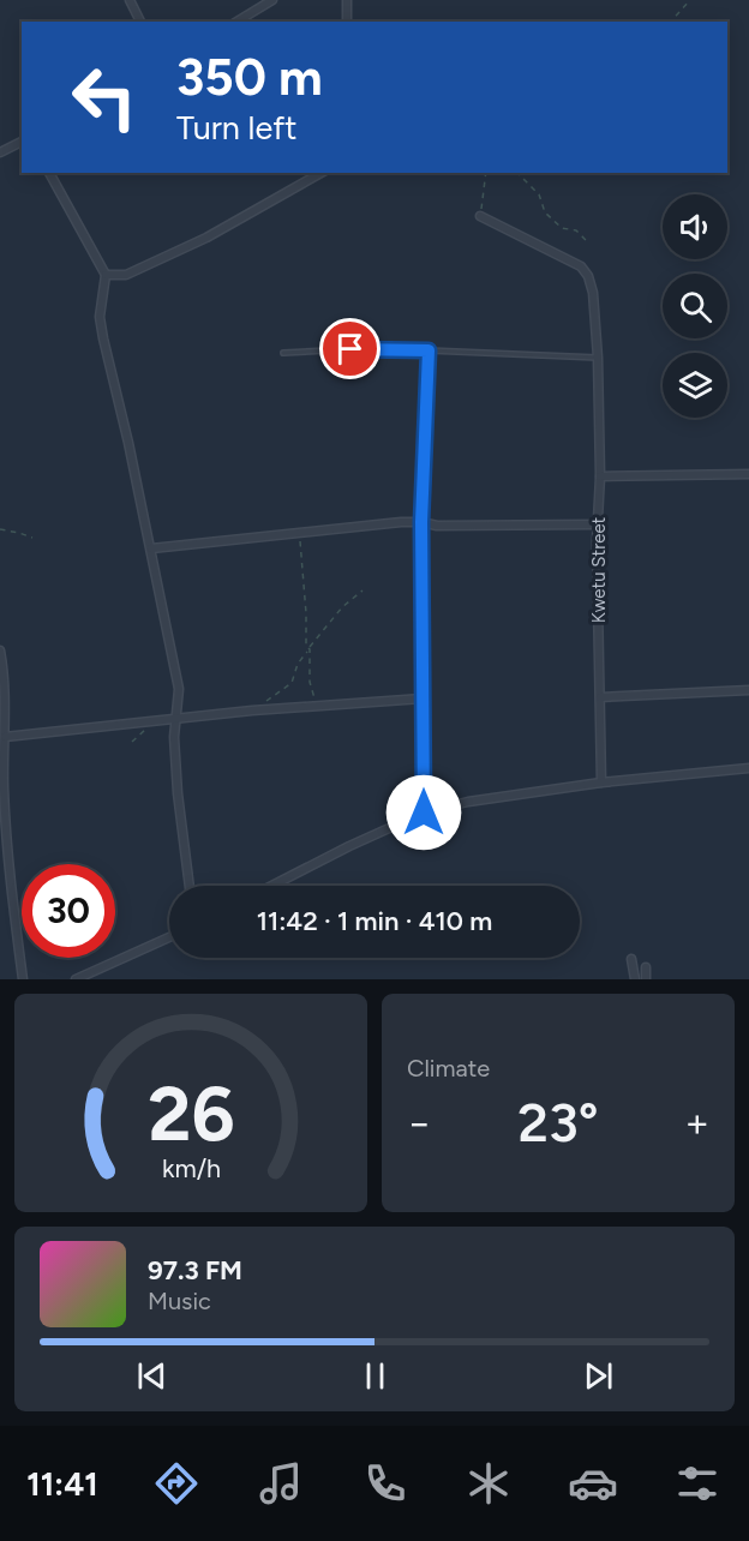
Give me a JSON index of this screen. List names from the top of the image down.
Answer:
{
  "streets": {
    "street": ["Kwetu Street"]
  },
  "page": {
    "turn": ["350 m", "Turn left"],
    "limit": "30",
    "trip": "11:42 · 1 min · 410 m",
    "tile": "Climate",
    "heat": ["−", "23°", "+"],
    "song": ["97.3 FM", "Music"],
    "tabs": "11:41",
    "gauge": ["26", "km/h"]
  }
}
